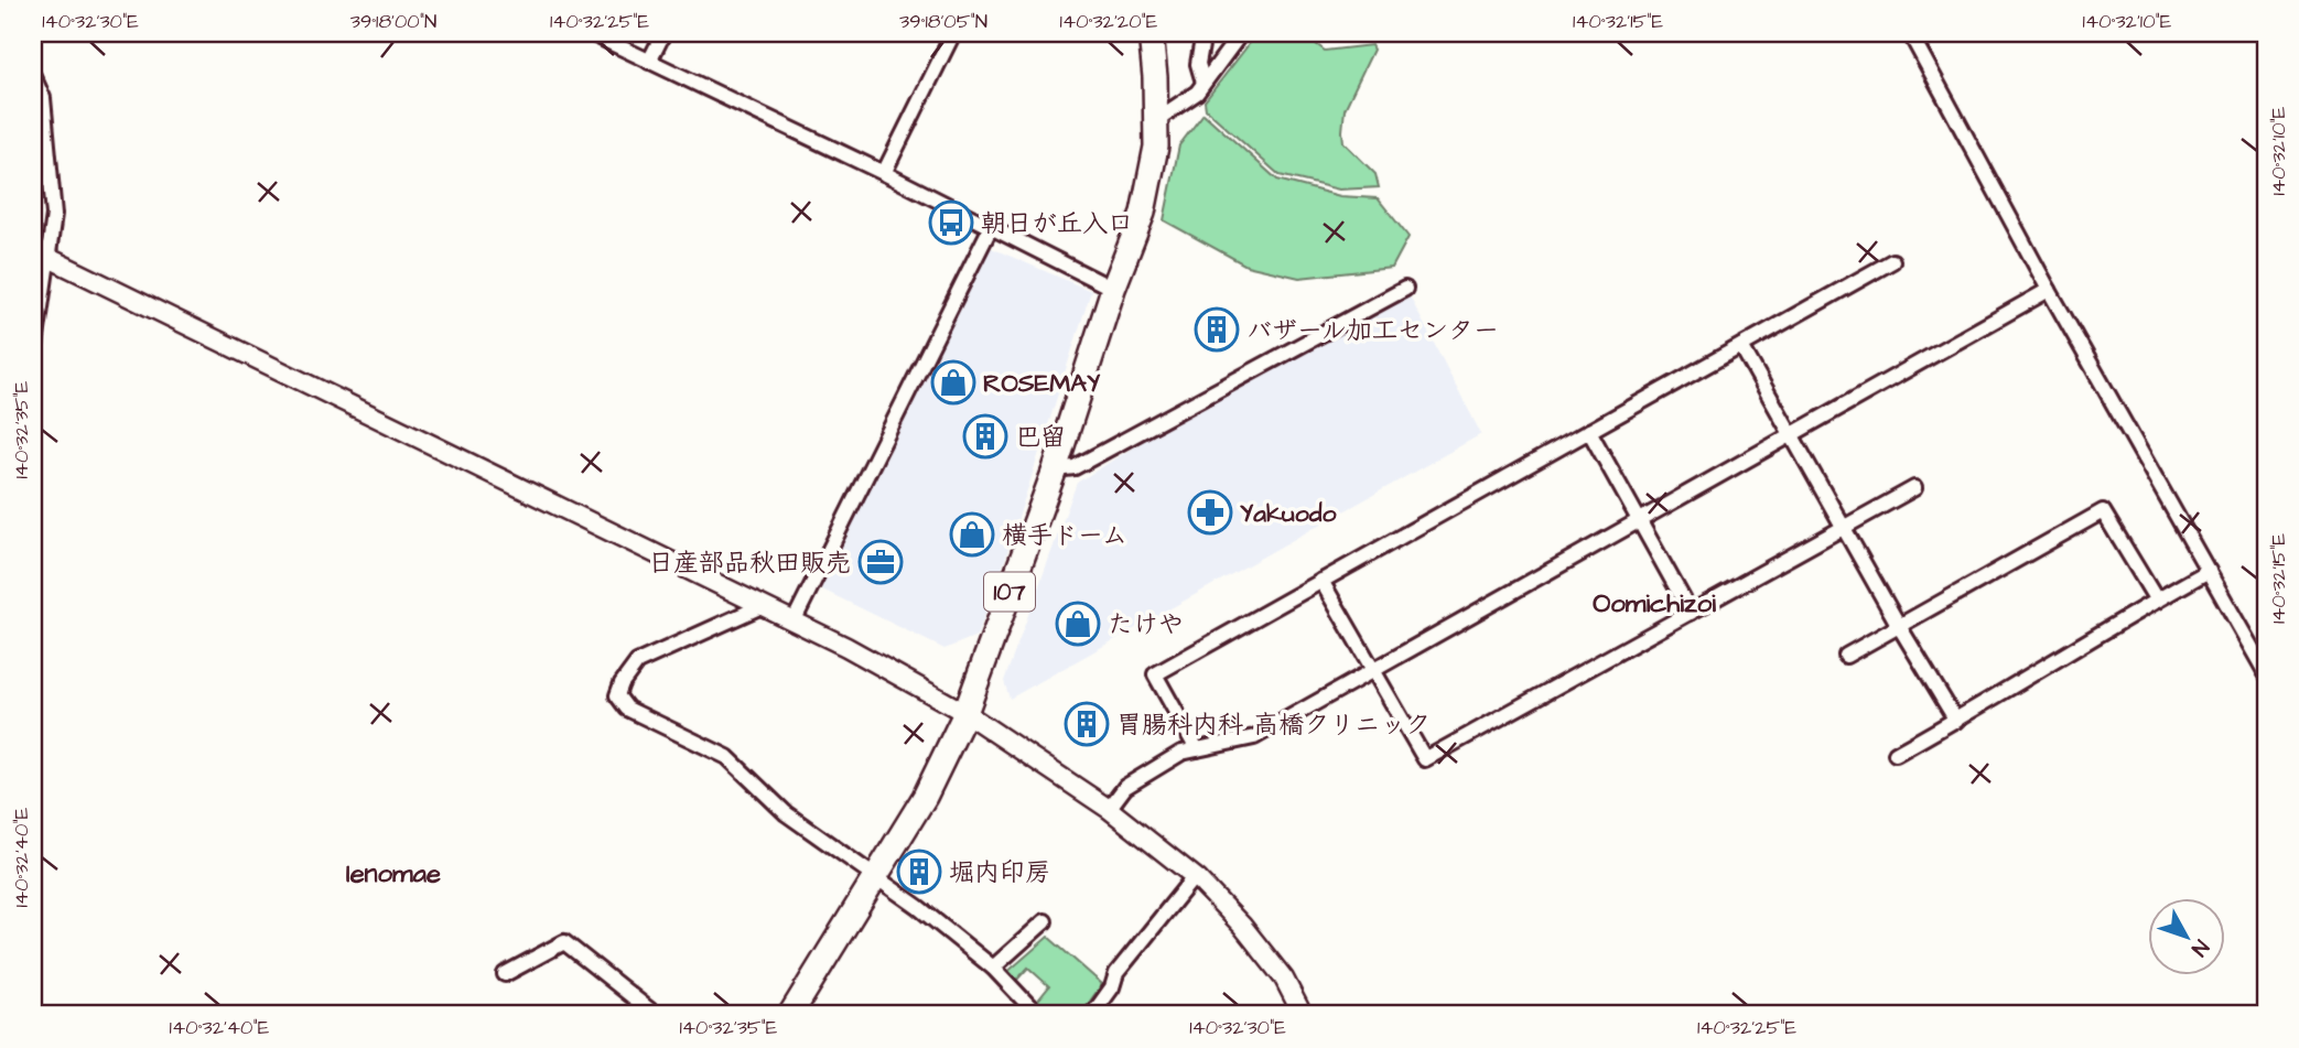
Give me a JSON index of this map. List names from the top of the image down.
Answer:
{
  "streets": {
    "highway": ["107"]
  },
  "districts": ["Oomichizoi", "Ienomae"],
  "places": {
    "bus stop": ["朝日が丘入口"],
    "building": [
      "バザール加工センター",
      "巴留",
      "胃腸科内科 高橋クリニック",
      "堀内印房"
    ],
    "shop": ["ROSEMAY", "横手ドーム", "たけや"],
    "pharmacy": ["Yakuodo"],
    "office": ["日産部品秋田販売"]
  },
  "north": "bottom right",
  "coordinates": [
    "140°32'30\"E",
    "39°18'00\"N",
    "140°32'25\"E",
    "39°18'05\"N",
    "140°32'20\"E",
    "140°32'15\"E",
    "140°32'10\"E",
    "140°32'35\"E",
    "140°32'40\"E"
  ]
}
